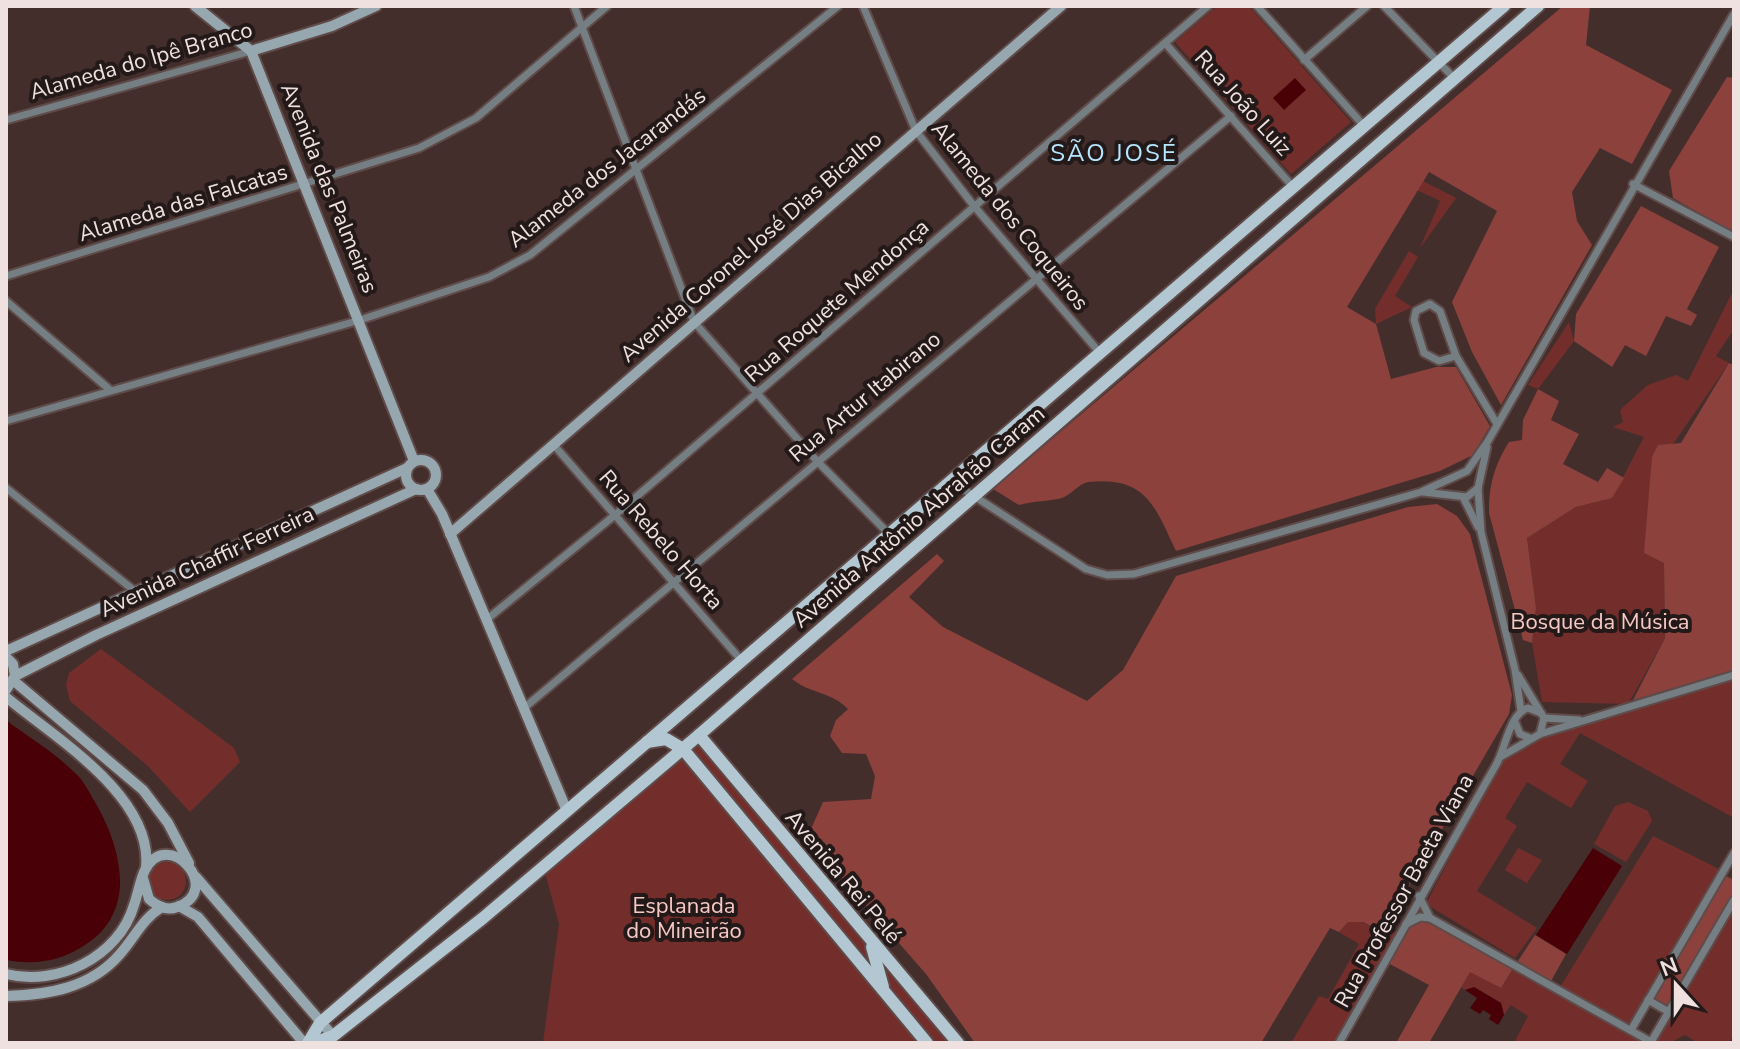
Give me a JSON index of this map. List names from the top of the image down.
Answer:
{
  "streets": {
    "main road": ["Avenida Antônio Abrahão Caram", "Avenida Rei Pelé"],
    "street": [
      "Alameda do Ipê Branco",
      "Rua João Luiz",
      "Alameda dos Jacarandás",
      "Avenida das Palmeiras",
      "Alameda das Falcatas",
      "Alameda dos Coqueiros",
      "Avenida Coronel José Dias Bicalho",
      "Rua Roquete Mendonça",
      "Rua Artur Itabirano",
      "Rua Rebelo Horta",
      "Avenida Chaffir Ferreira",
      "Rua Professor Baeta Viana"
    ]
  },
  "crossings": [
    ["Alameda do Ipê Branco", "Avenida das Palmeiras"],
    ["Rua João Luiz", "Rua Roquete Mendonça"],
    ["Rua João Luiz", "Rua Artur Itabirano"],
    ["Rua João Luiz", "Avenida Antônio Abrahão Caram"],
    ["Alameda dos Jacarandás", "Avenida das Palmeiras"],
    ["Avenida das Palmeiras", "Alameda das Falcatas"],
    ["Avenida das Palmeiras", "Avenida Chaffir Ferreira"],
    ["Alameda dos Coqueiros", "Avenida Coronel José Dias Bicalho"],
    ["Alameda dos Coqueiros", "Rua Roquete Mendonça"],
    ["Alameda dos Coqueiros", "Rua Artur Itabirano"],
    ["Alameda dos Coqueiros", "Avenida Antônio Abrahão Caram"],
    ["Avenida Coronel José Dias Bicalho", "Rua Rebelo Horta"],
    ["Rua Roquete Mendonça", "Rua Rebelo Horta"],
    ["Rua Artur Itabirano", "Rua Rebelo Horta"],
    ["Avenida Antônio Abrahão Caram", "Rua Rebelo Horta"],
    ["Avenida Antônio Abrahão Caram", "Avenida Rei Pelé"]
  ],
  "districts": ["SÃO JOSÉ"],
  "parks": ["Bosque da Música", "Esplanada do Mineirão"],
  "north": "top"
}
